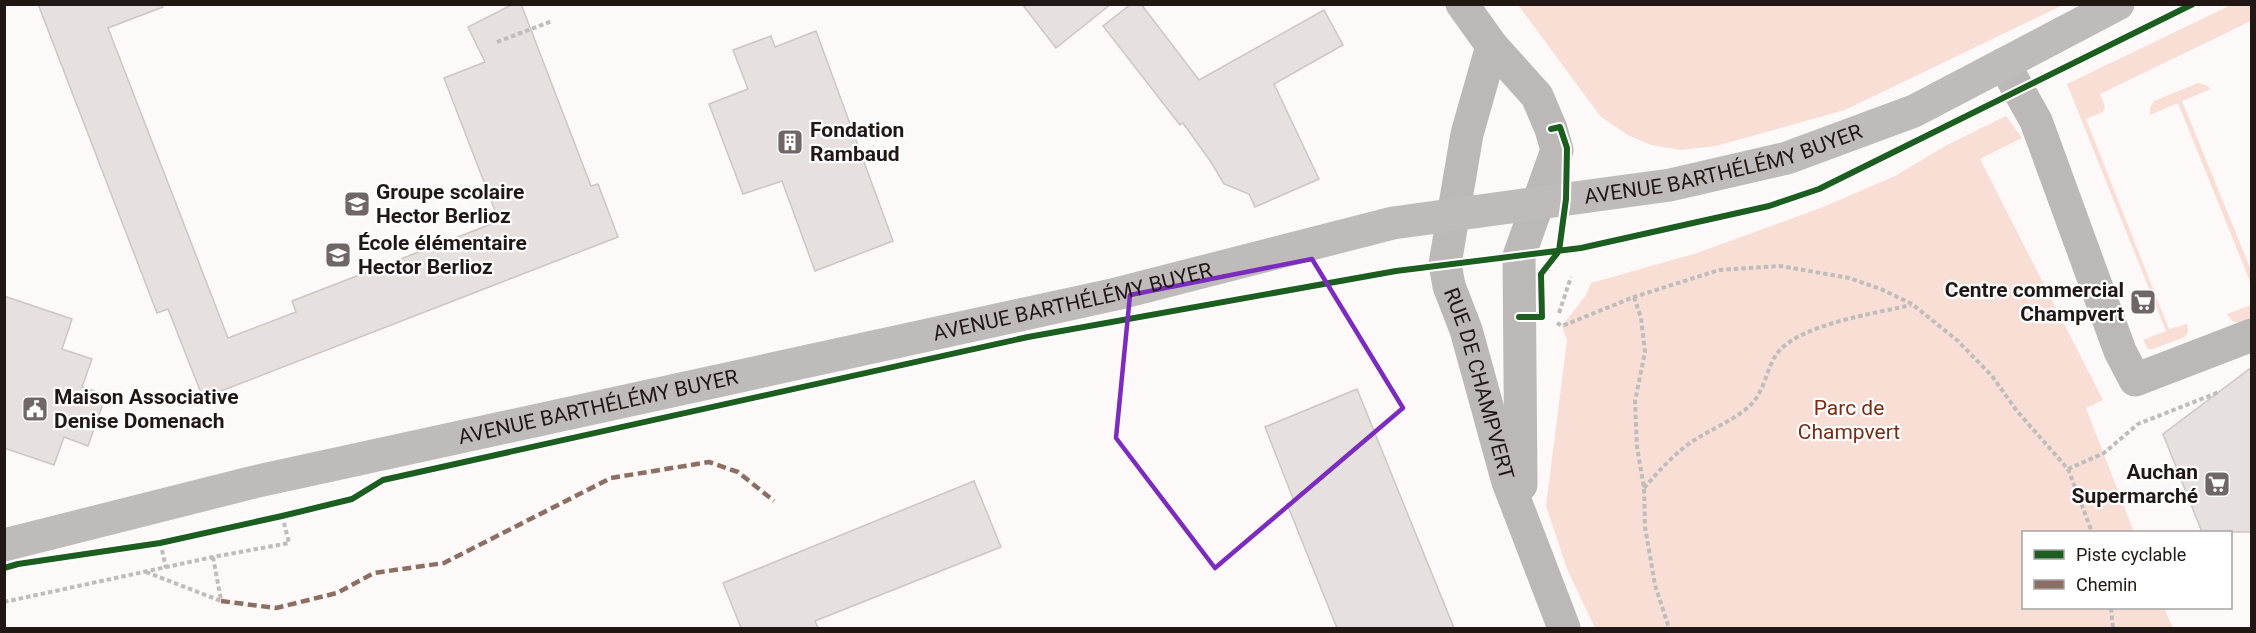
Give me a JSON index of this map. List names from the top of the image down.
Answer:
{
  "streets": {
    "main road": ["AVENUE BARTHÉLÉMY BUYER"],
    "street": ["RUE DE CHAMPVERT"]
  },
  "crossings": [
    ["AVENUE BARTHÉLÉMY BUYER", "RUE DE CHAMPVERT"]
  ],
  "parks": ["Parc de Champvert"],
  "places": {
    "building": ["Fondation Rambaud"],
    "school or university": ["Groupe scolaire Hector Berlioz", "École élémentaire Hector Berlioz"],
    "supermarket": ["Centre commercial Champvert", "Auchan Supermarché"],
    "public building": ["Maison Associative Denise Domenach"]
  },
  "legend": ["Piste cyclable", "Chemin"]
}
